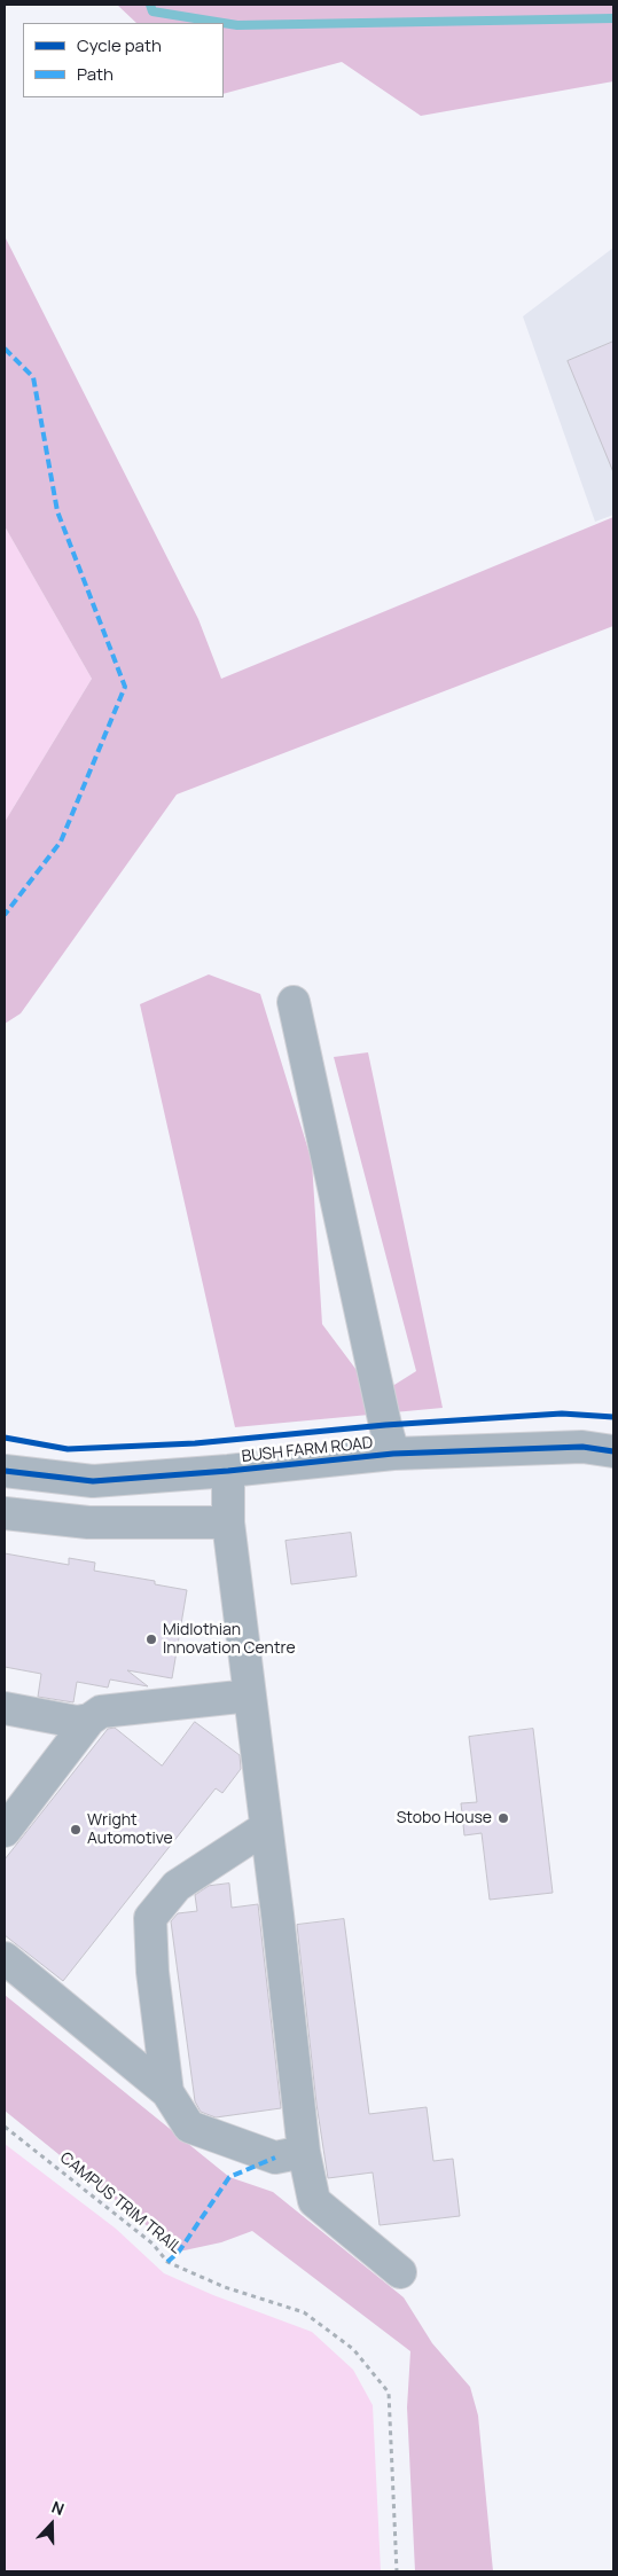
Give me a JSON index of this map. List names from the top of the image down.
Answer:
{
  "streets": {
    "street": ["BUSH FARM ROAD"],
    "path": ["CAMPUS TRIM TRAIL"]
  },
  "places": ["Midlothian Innovation Centre", "Stobo House", "Wright Automotive"],
  "legend": ["Cycle path", "Path"],
  "north": "top"
}
